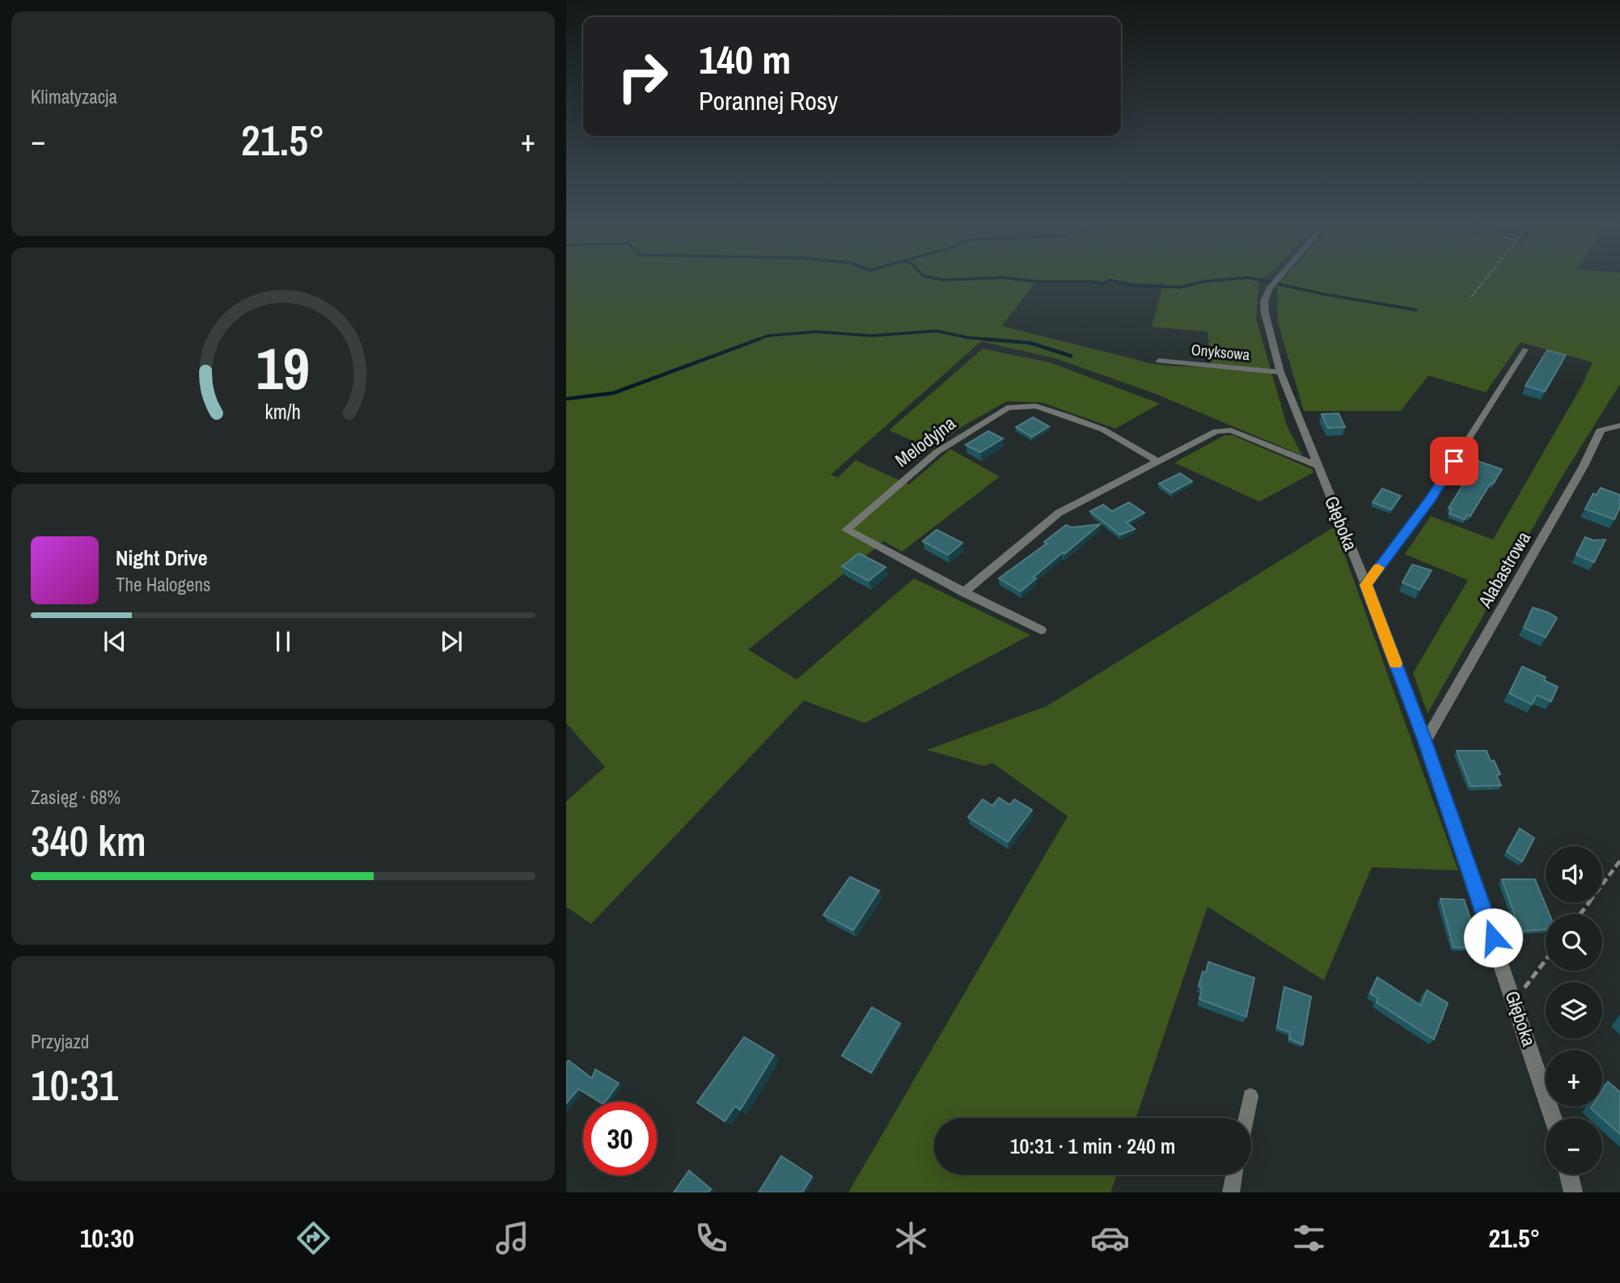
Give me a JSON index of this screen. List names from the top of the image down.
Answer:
{
  "streets": {
    "street": ["Melodyjna", "Głęboka", "Alabastrowa"],
    "lane": ["Onyksowa"]
  },
  "crossings": [
    ["Onyksowa", "Głęboka"],
    ["Głęboka", "Alabastrowa"]
  ],
  "page": {
    "tile": [
      "Klimatyzacja",
      ["Zasięg · 68%", "340 km"],
      ["Przyjazd", "10:31"]
    ],
    "turn": ["140 m", "Porannej Rosy"],
    "heat": ["−", "21.5°", "+"],
    "song": ["Night Drive", "The Halogens"],
    "map_buttons": ["+", "−"],
    "limit": "30",
    "trip": "10:31 · 1 min · 240 m",
    "tabs": ["10:30", "21.5°"],
    "gauge": ["19", "km/h"]
  }
}
